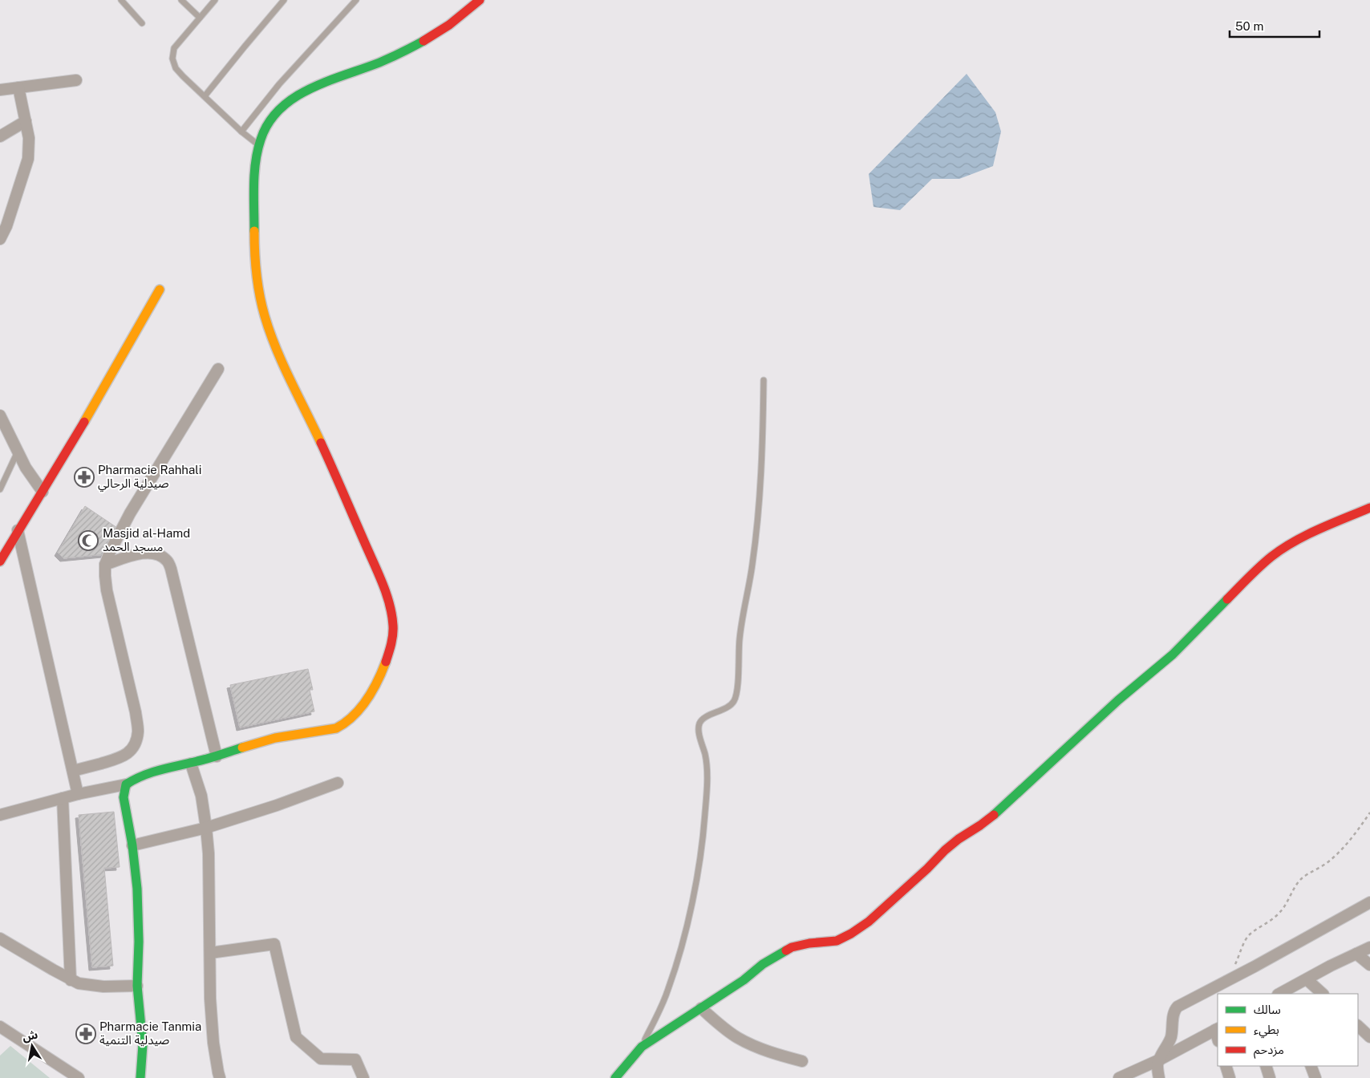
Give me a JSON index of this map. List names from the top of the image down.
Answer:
{
  "places": {
    "pharmacy": ["Pharmacie Rahhali صيدلية الرحالي", "Pharmacie Tanmia صيدلية التنمية"],
    "mosque": ["Masjid al-Hamd مسجد الحمد"]
  },
  "legend": ["سالك", "بطيء", "مزدحم"],
  "scale_bar": "50 m",
  "north": "top"
}
